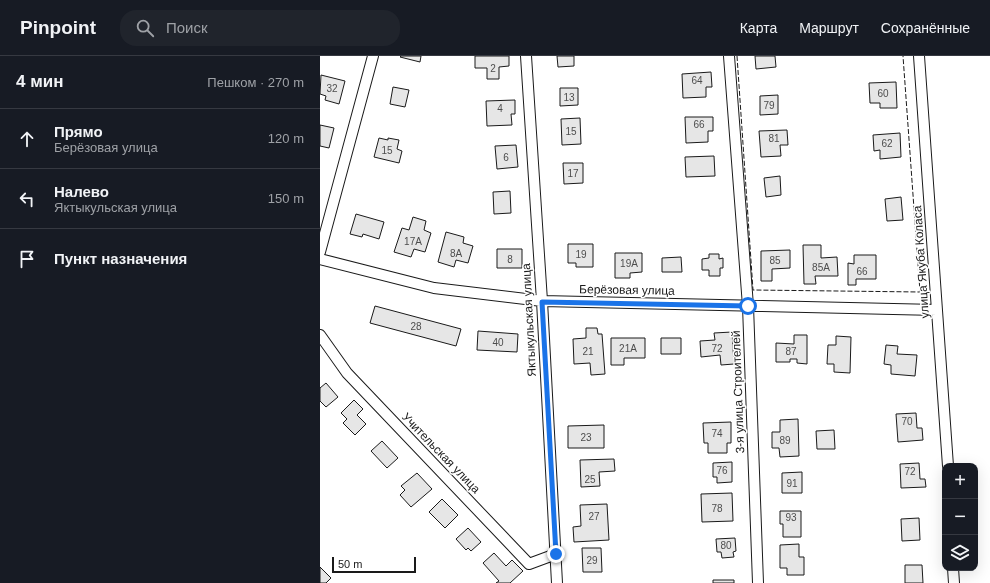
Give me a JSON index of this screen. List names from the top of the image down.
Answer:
{
  "streets": {
    "street": [
      "улица Якуба Коласа",
      "Берёзовая улица",
      "Яктыкульская улица",
      "3-я улица Строителей",
      "Учительская улица"
    ]
  },
  "crossings": [
    ["улица Якуба Коласа", "Берёзовая улица"],
    ["Берёзовая улица", "Яктыкульская улица"],
    ["Берёзовая улица", "3-я улица Строителей"],
    ["Яктыкульская улица", "Учительская улица"]
  ],
  "house_numbers": [
    "2",
    "64",
    "32",
    "60",
    "13",
    "79",
    "4",
    "66",
    "15",
    "81",
    "62",
    "15",
    "6",
    "17",
    "17А",
    "8А",
    "19",
    "8",
    "85",
    "19А",
    "85А",
    "66",
    "28",
    "40",
    "21А",
    "72",
    "21",
    "87",
    "70",
    "74",
    "23",
    "89",
    "76",
    "72",
    "25",
    "91",
    "78",
    "27",
    "93",
    "80",
    "29"
  ],
  "scale_bar": "50 m",
  "page": {
    "header": "Pinpoint",
    "search": "Поиск",
    "nav": ["Карта", "Маршрут", "Сохранённые"],
    "heading": ["4 мин", "Пешком · 270 m"],
    "list": [
      ["Прямо", "Берёзовая улица", "120 m"],
      ["Налево", "Яктыкульская улица", "150 m"],
      "Пункт назначения"
    ],
    "map_buttons": ["+", "−"],
    "scale": "50 m"
  }
}
